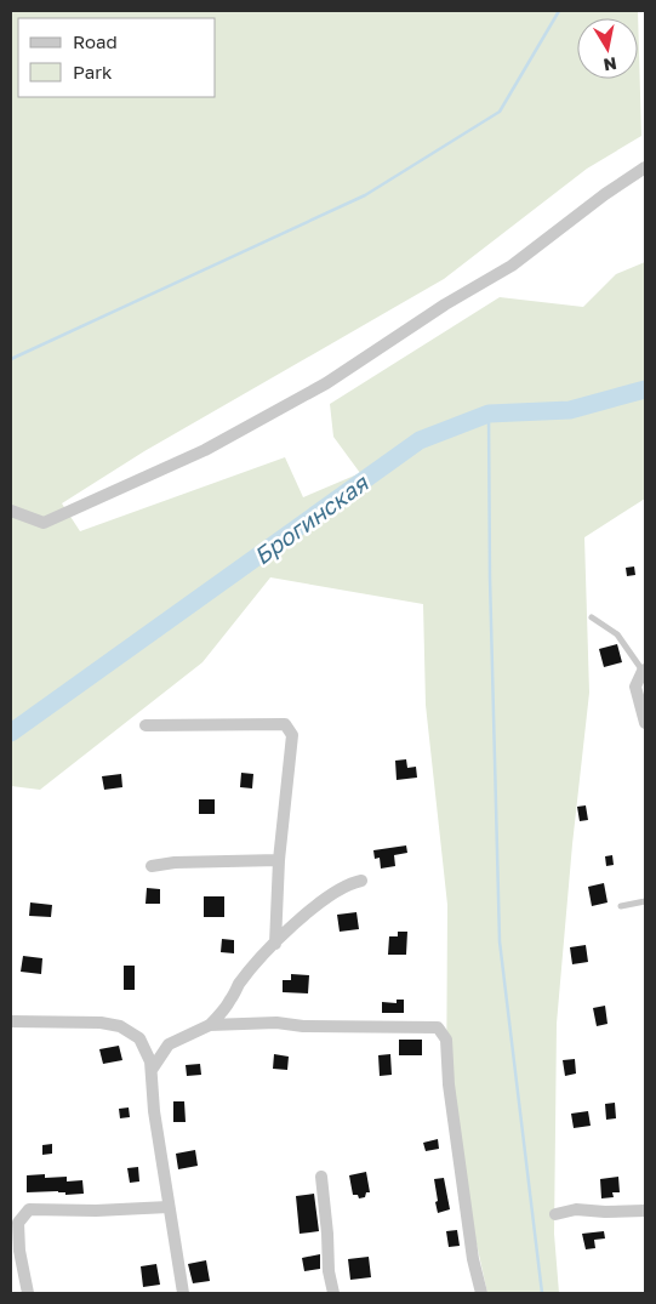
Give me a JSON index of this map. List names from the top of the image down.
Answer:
{
  "water": ["Брогинская"],
  "legend": ["Road", "Park"],
  "north": "bottom"
}
